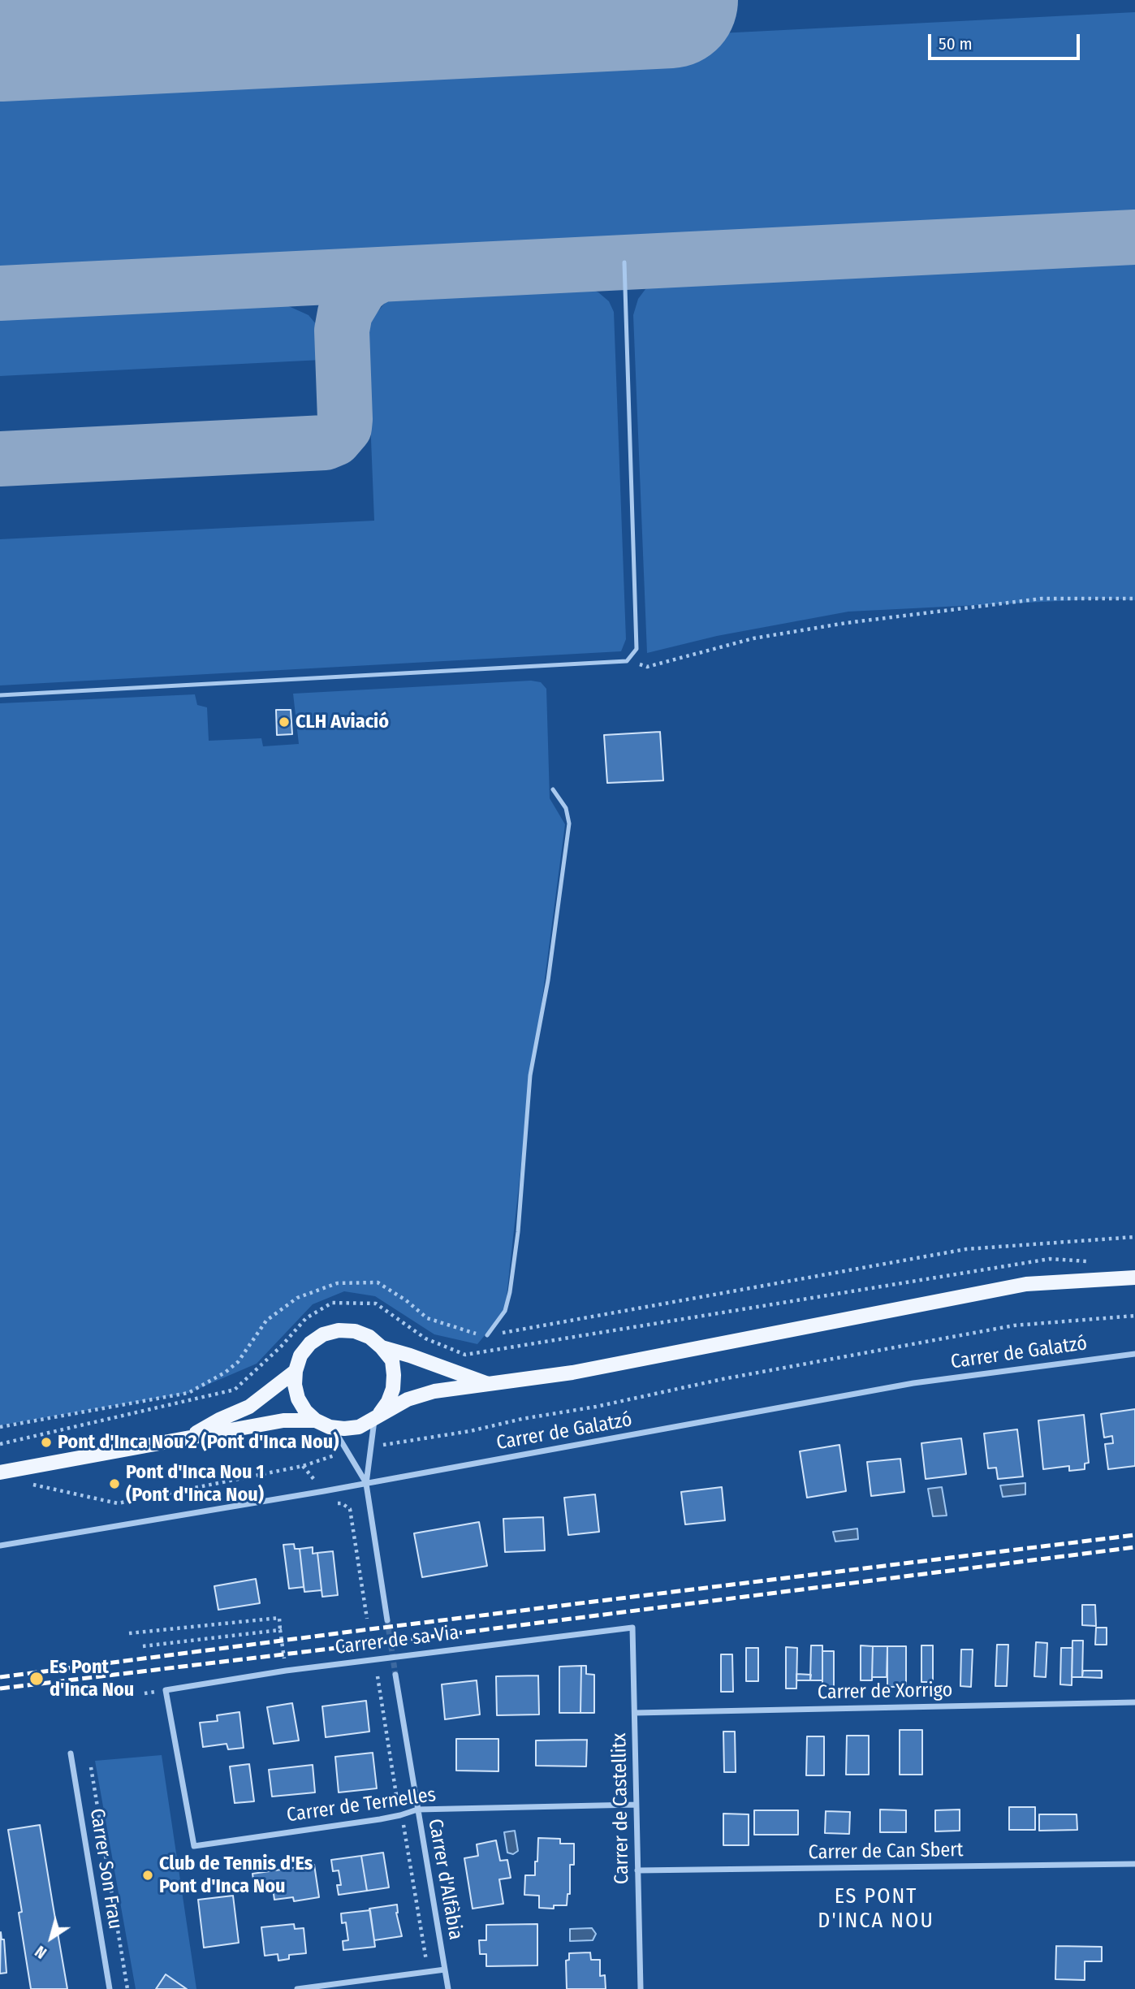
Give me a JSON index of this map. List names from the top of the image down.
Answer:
{
  "streets": {
    "street": [
      "Carrer de Galatzó",
      "Carrer de sa Via",
      "Carrer de Xorrigo",
      "Carrer de Ternelles",
      "Carrer de Castellitx",
      "Carrer de Can Sbert",
      "Carrer Son Frau",
      "Carrer d'Alfàbia"
    ]
  },
  "crossings": [
    ["Carrer de sa Via", "Carrer de Ternelles"],
    ["Carrer de sa Via", "Carrer de Castellitx"],
    ["Carrer de Xorrigo", "Carrer de Castellitx"],
    ["Carrer de Ternelles", "Carrer de Castellitx"],
    ["Carrer de Ternelles", "Carrer d'Alfàbia"],
    ["Carrer de Castellitx", "Carrer de Can Sbert"]
  ],
  "districts": ["ES PONT D'INCA NOU"],
  "places": [
    "CLH Aviació",
    "Pont d'Inca Nou 2 (Pont d'Inca Nou)",
    "Pont d'Inca Nou 1 (Pont d'Inca Nou)",
    "Es Pont d'Inca Nou",
    "Club de Tennis d'Es Pont d'Inca Nou"
  ],
  "scale_bar": "50 m",
  "north": "bottom left"
}
